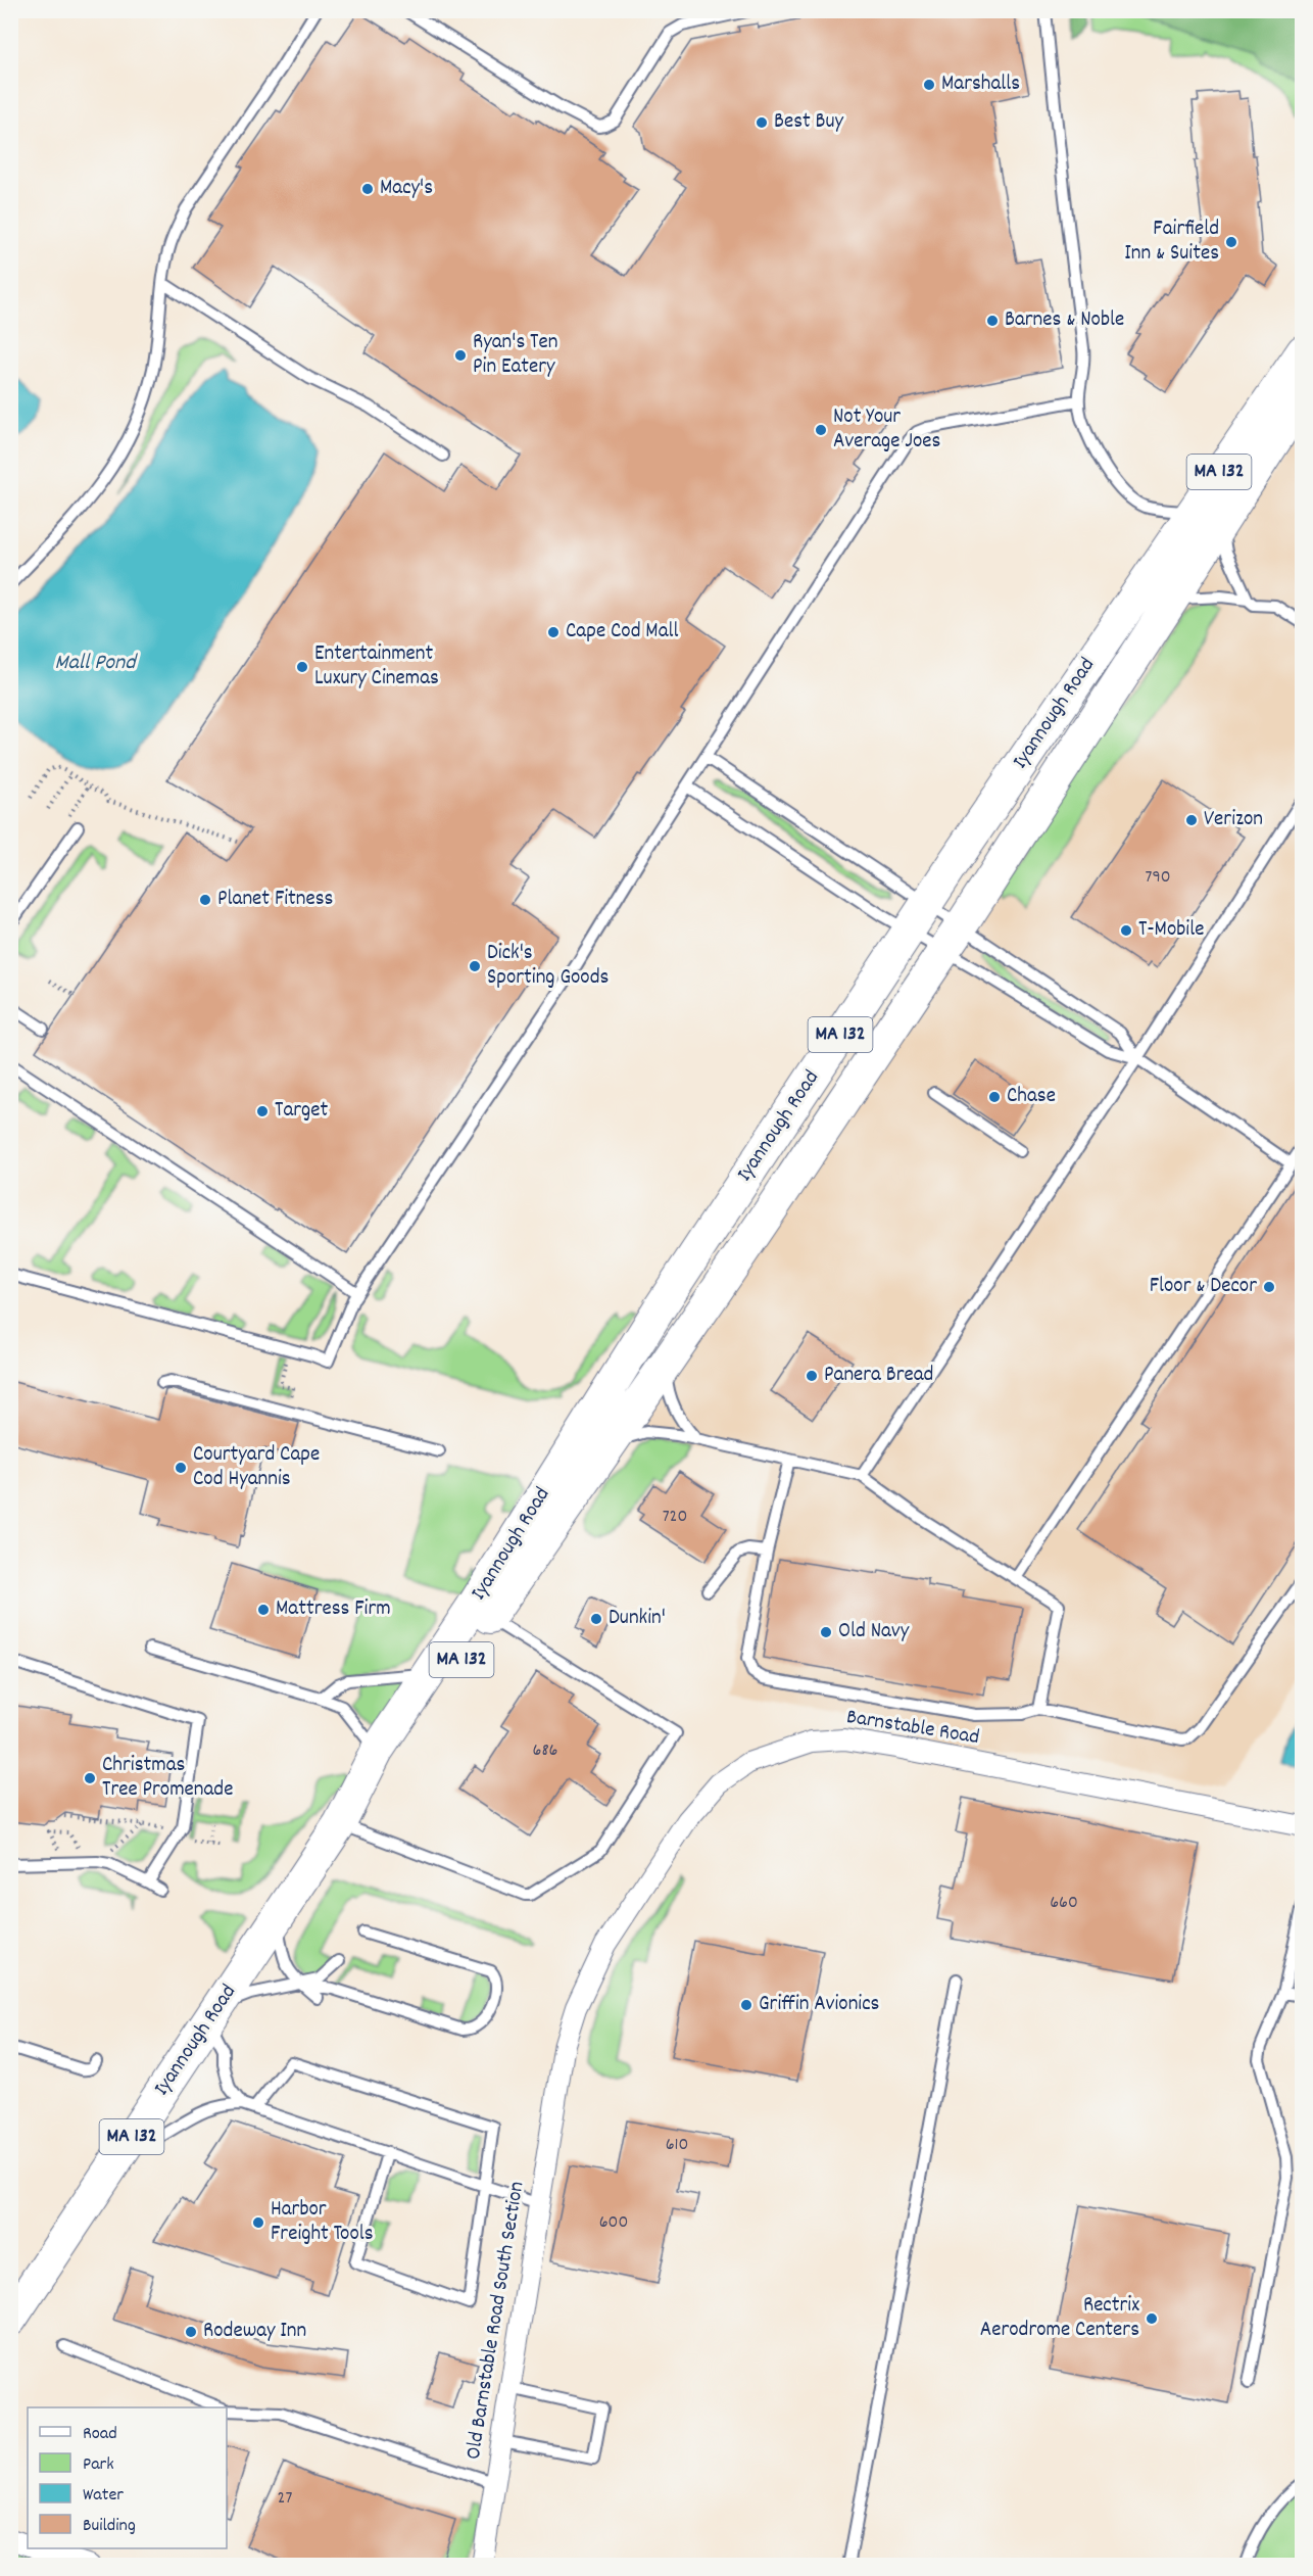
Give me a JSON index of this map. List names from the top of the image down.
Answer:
{
  "streets": {
    "main road": ["MA 132", "Iyannough Road"],
    "street": ["Barnstable Road", "Old Barnstable Road South Section"]
  },
  "crossings": [
    ["Barnstable Road", "Old Barnstable Road South Section"]
  ],
  "water": ["Mall Pond"],
  "places": [
    "Marshalls",
    "Best Buy",
    "Macy's",
    "Fairfield Inn & Suites",
    "Barnes & Noble",
    "Ryan's Ten Pin Eatery",
    "Not Your Average Joes",
    "Cape Cod Mall",
    "Entertainment Luxury Cinemas",
    "Verizon",
    "Planet Fitness",
    "T-Mobile",
    "Dick's Sporting Goods",
    "Chase",
    "Target",
    "Floor & Decor",
    "Panera Bread",
    "Courtyard Cape Cod Hyannis",
    "Mattress Firm",
    "Dunkin'",
    "Old Navy",
    "Christmas Tree Promenade",
    "Griffin Avionics",
    "Harbor Freight Tools",
    "Rectrix Aerodrome Centers",
    "Rodeway Inn"
  ],
  "house_numbers": [
    "790",
    "720",
    "686",
    "660",
    "610",
    "600",
    "27"
  ],
  "legend": [
    "Road",
    "Park",
    "Water",
    "Building"
  ]
}
